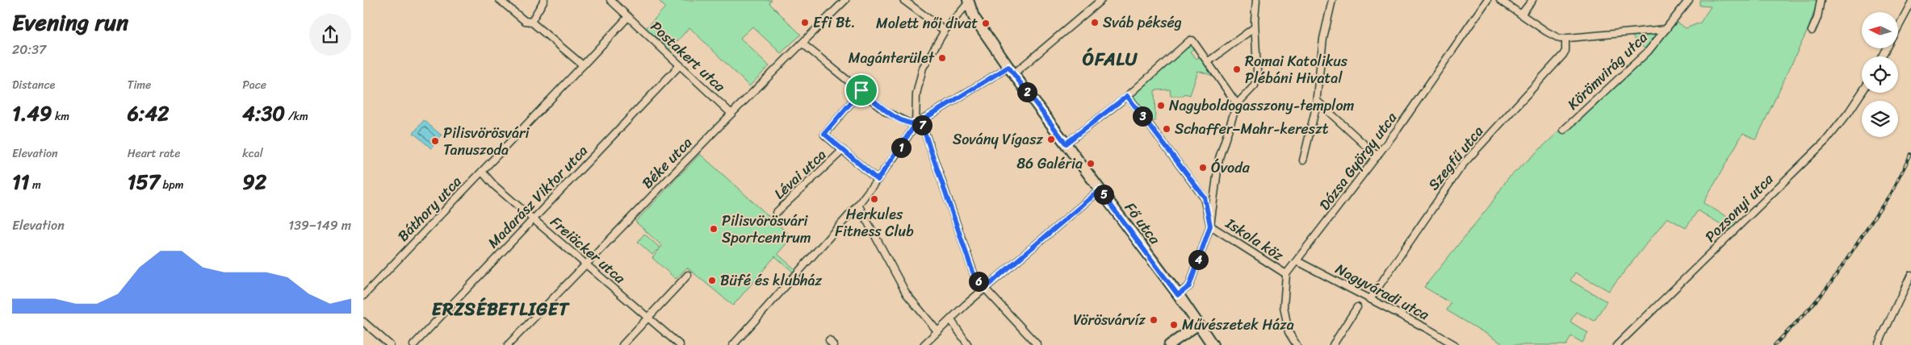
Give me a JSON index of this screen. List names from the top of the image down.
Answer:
{
  "streets": {
    "main road": ["Fő utca"],
    "street": [
      "Postakert utca",
      "Körömvirág utca",
      "Szegfű utca",
      "Dózsa György utca",
      "Béke utca",
      "Lévai utca",
      "Madarász Viktor utca",
      "Pozsonyi utca",
      "Báthory utca",
      "Iskola köz",
      "Freiäcker utca",
      "Nagyváradi utca"
    ]
  },
  "crossings": [
    ["Postakert utca", "Béke utca"],
    ["Postakert utca", "Madarász Viktor utca"],
    ["Postakert utca", "Báthory utca"],
    ["Szegfű utca", "Nagyváradi utca"],
    ["Dózsa György utca", "Iskola köz"],
    ["Dózsa György utca", "Nagyváradi utca"],
    ["Béke utca", "Freiäcker utca"],
    ["Madarász Viktor utca", "Freiäcker utca"],
    ["Báthory utca", "Freiäcker utca"]
  ],
  "districts": ["ÓFALU", "ERZSÉBETLIGET"],
  "places": [
    "Efi Bt.",
    "Sváb pékség",
    "Molett női divat",
    "Magánterület",
    "Romai Katolikus Plébáni Hivatal",
    "Nagyboldogasszony-templom",
    "Schaffer–Mahr-kereszt",
    "Sovány Vígasz",
    "Pilisvörösvári Tanuszoda",
    "86 Galéria",
    "Óvoda",
    "Herkules Fitness Club",
    "Pilisvörösvári Sportcentrum",
    "Büfé és klubház",
    "Vörösvárvíz",
    "Művészetek Háza"
  ],
  "north": "left",
  "page": {
    "heading": ["Evening run", "20:37"],
    "stats": [
      ["Distance", "1.49 km"],
      ["Time", "6:42"],
      ["Pace", "4:30 /km"],
      ["Elevation", "11 m"],
      ["Heart rate", "157 bpm"],
      ["kcal", "92"]
    ],
    "pins": [
      "2",
      "3",
      "7",
      "1",
      "5",
      "4",
      "6"
    ],
    "chart": ["Elevation", "139–149 m"]
  }
}
